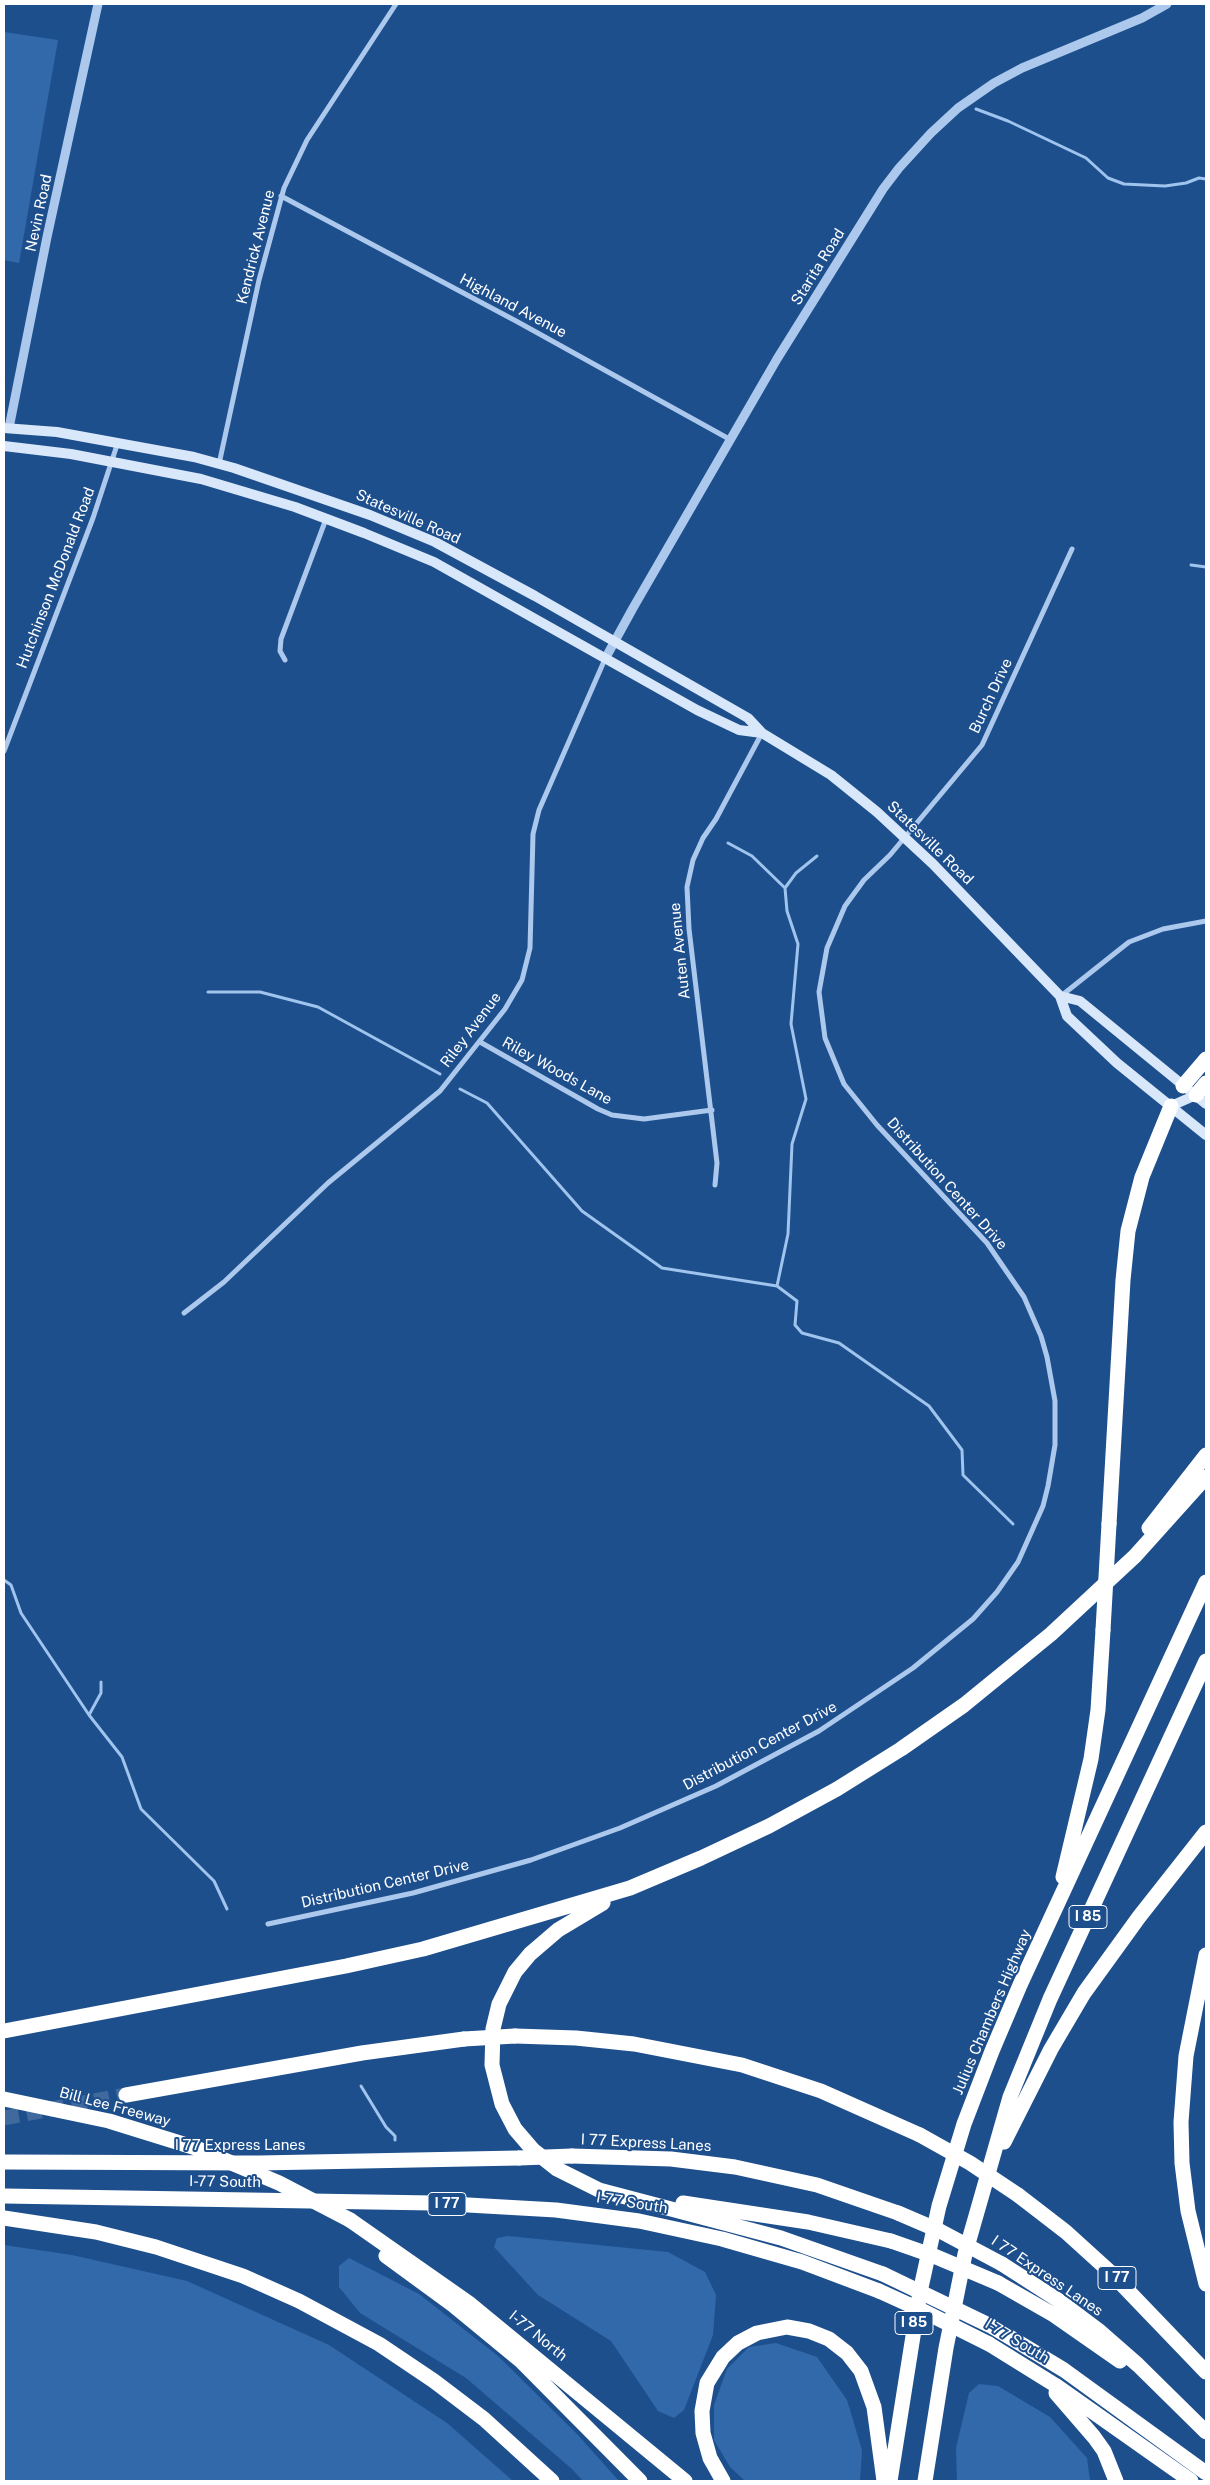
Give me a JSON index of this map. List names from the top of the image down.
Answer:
{
  "streets": {
    "highway": [
      "I 85",
      "Julius Chambers Highway",
      "Bill Lee Freeway",
      "I 77 Express Lanes",
      "I-77 South",
      "I 77",
      "I-77 North"
    ],
    "main road": ["Statesville Road"],
    "street": [
      "Nevin Road",
      "Kendrick Avenue",
      "Starita Road",
      "Highland Avenue",
      "Hutchinson McDonald Road",
      "Burch Drive",
      "Auten Avenue",
      "Riley Avenue",
      "Riley Woods Lane",
      "Distribution Center Drive"
    ]
  },
  "crossings": [
    ["Nevin Road", "Statesville Road"],
    ["Kendrick Avenue", "Highland Avenue"],
    ["Kendrick Avenue", "Statesville Road"],
    ["Starita Road", "Highland Avenue"],
    ["Starita Road", "Statesville Road"],
    ["Starita Road", "Riley Avenue"],
    ["Statesville Road", "Hutchinson McDonald Road"],
    ["Statesville Road", "Burch Drive"],
    ["Statesville Road", "Auten Avenue"],
    ["Statesville Road", "Riley Avenue"],
    ["Statesville Road", "Distribution Center Drive"],
    ["Burch Drive", "Distribution Center Drive"],
    ["Auten Avenue", "Riley Woods Lane"],
    ["Riley Avenue", "Riley Woods Lane"],
    ["Bill Lee Freeway", "I-77 North"]
  ]
}
